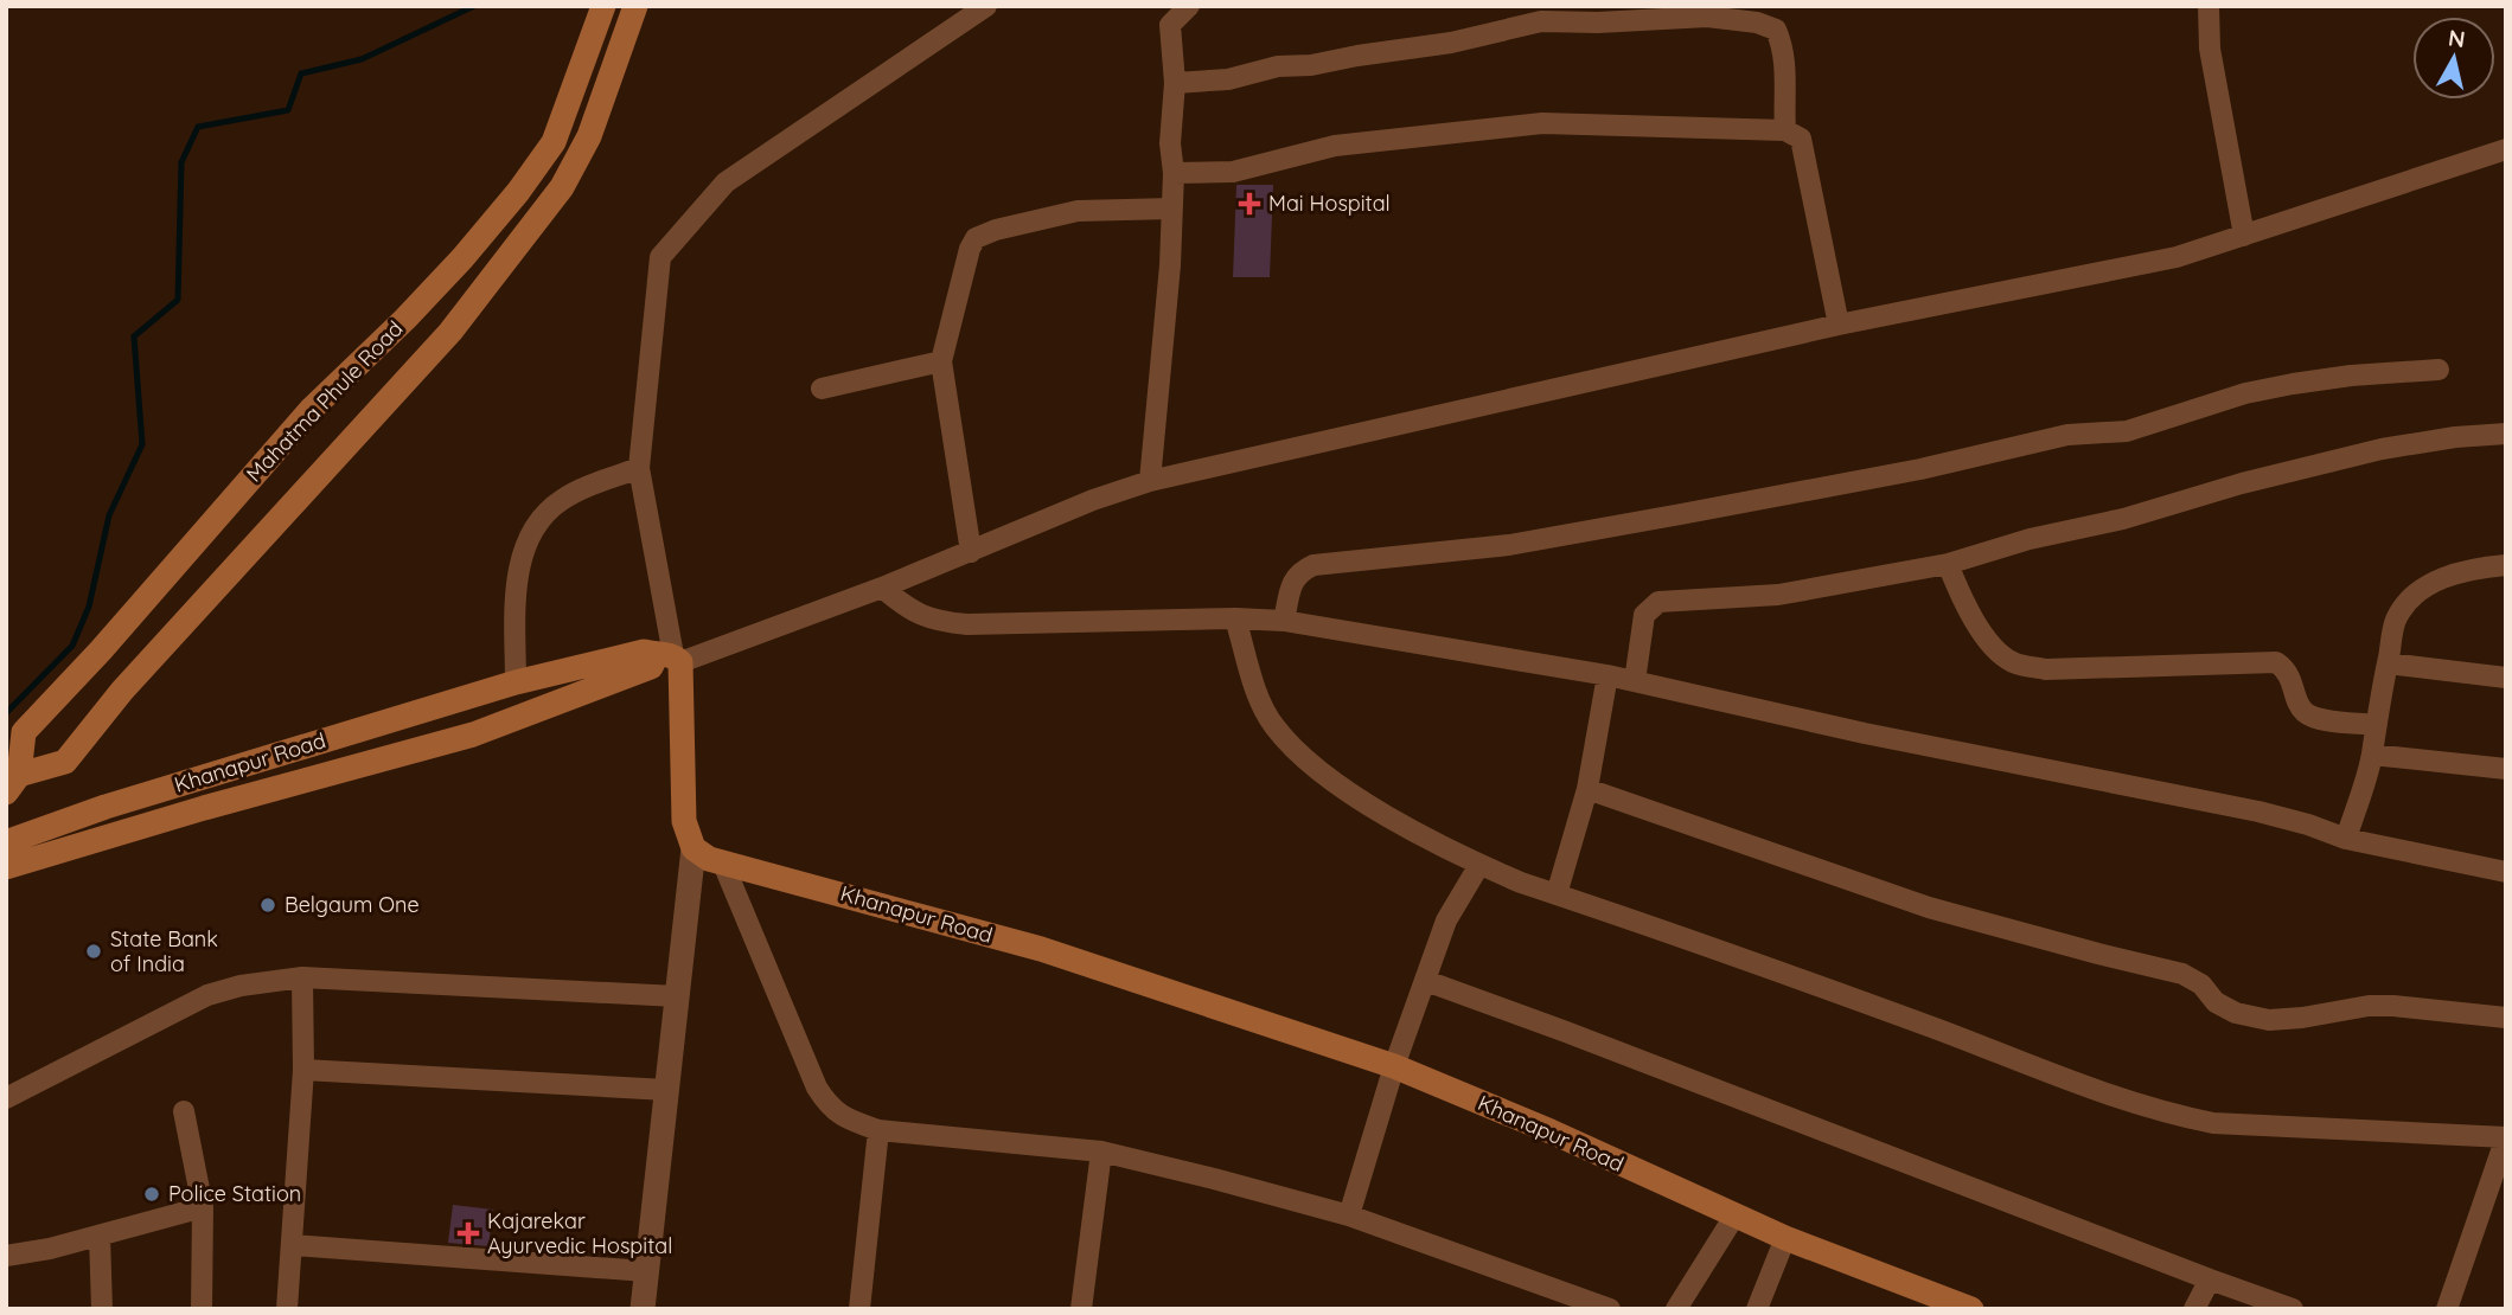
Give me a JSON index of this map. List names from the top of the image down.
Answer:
{
  "streets": {
    "main road": ["Mahatma Phule Road", "Khanapur Road"]
  },
  "places": {
    "health": ["Mai Hospital", "Kajarekar Ayurvedic Hospital"],
    "other": ["Belgaum One", "State Bank of India", "Police Station"]
  },
  "north": "top"
}
